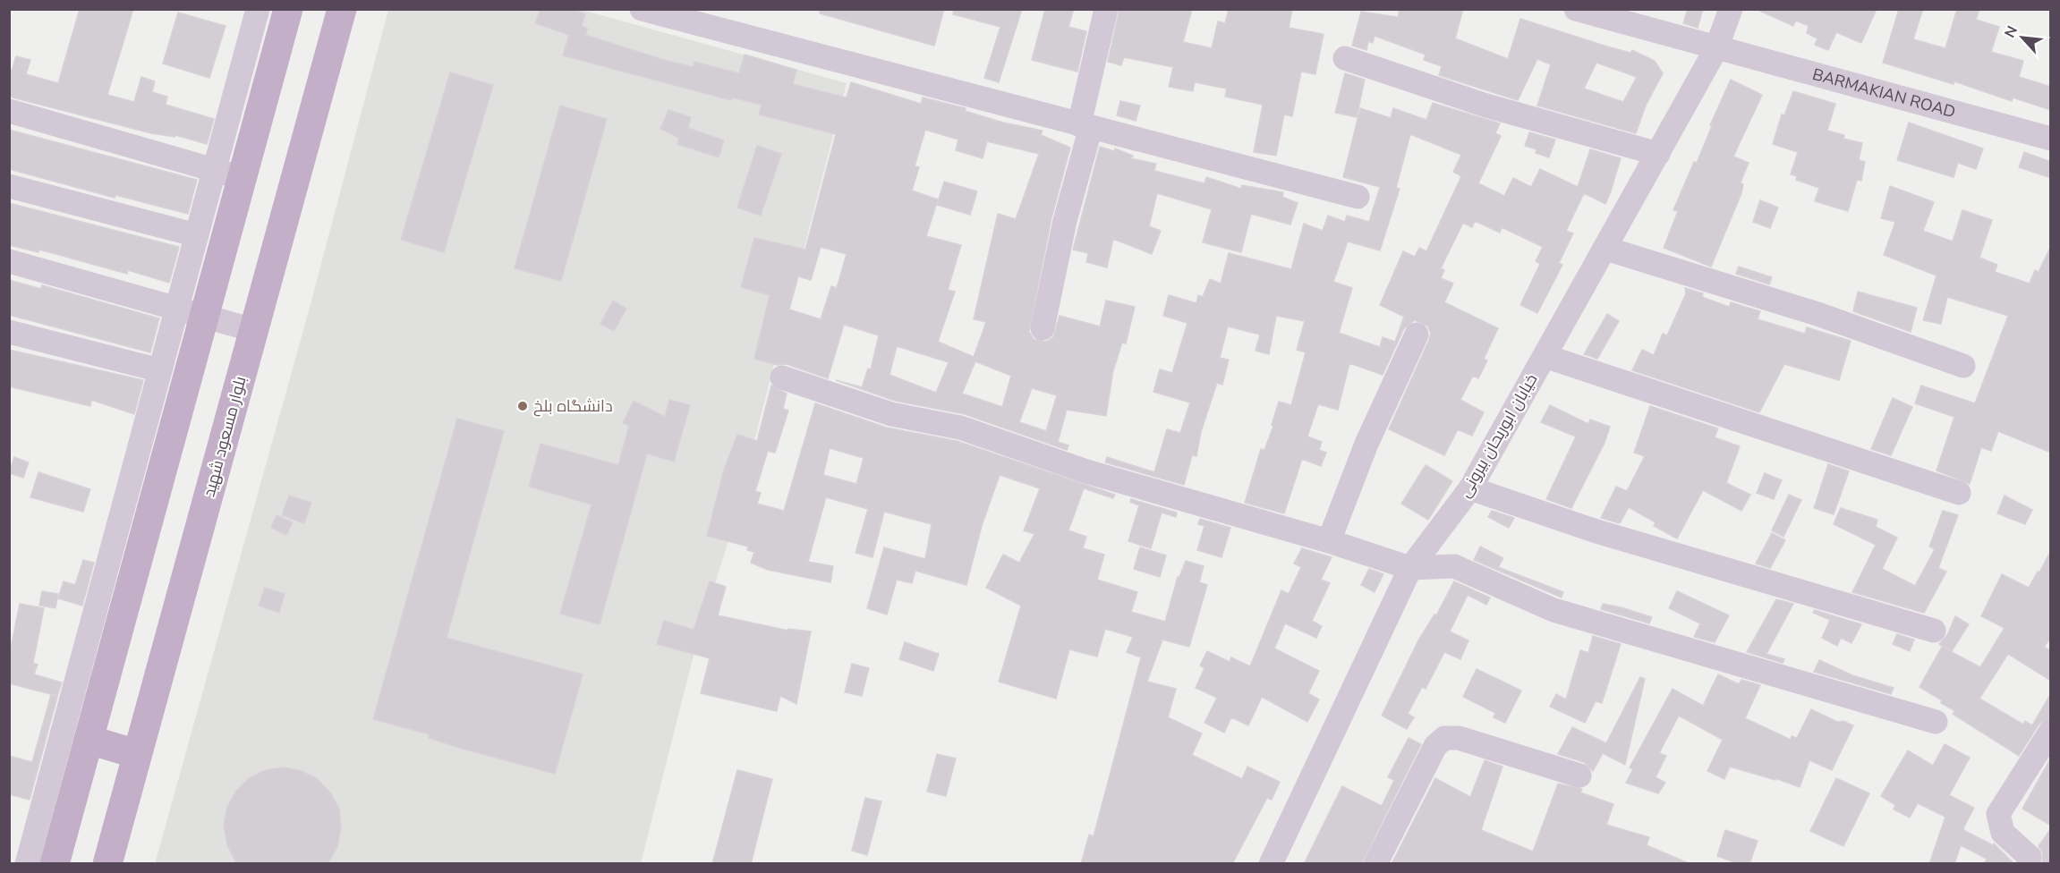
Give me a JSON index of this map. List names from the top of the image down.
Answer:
{
  "streets": {
    "main road": ["بلوار مسعود شهید"],
    "street": ["BARMAKIAN ROAD", "خیابان ابوریحان بیرونی"]
  },
  "crossings": [
    ["BARMAKIAN ROAD", "خیابان ابوریحان بیرونی"]
  ],
  "places": ["دانشگاه بلخ"],
  "north": "top left"
}
